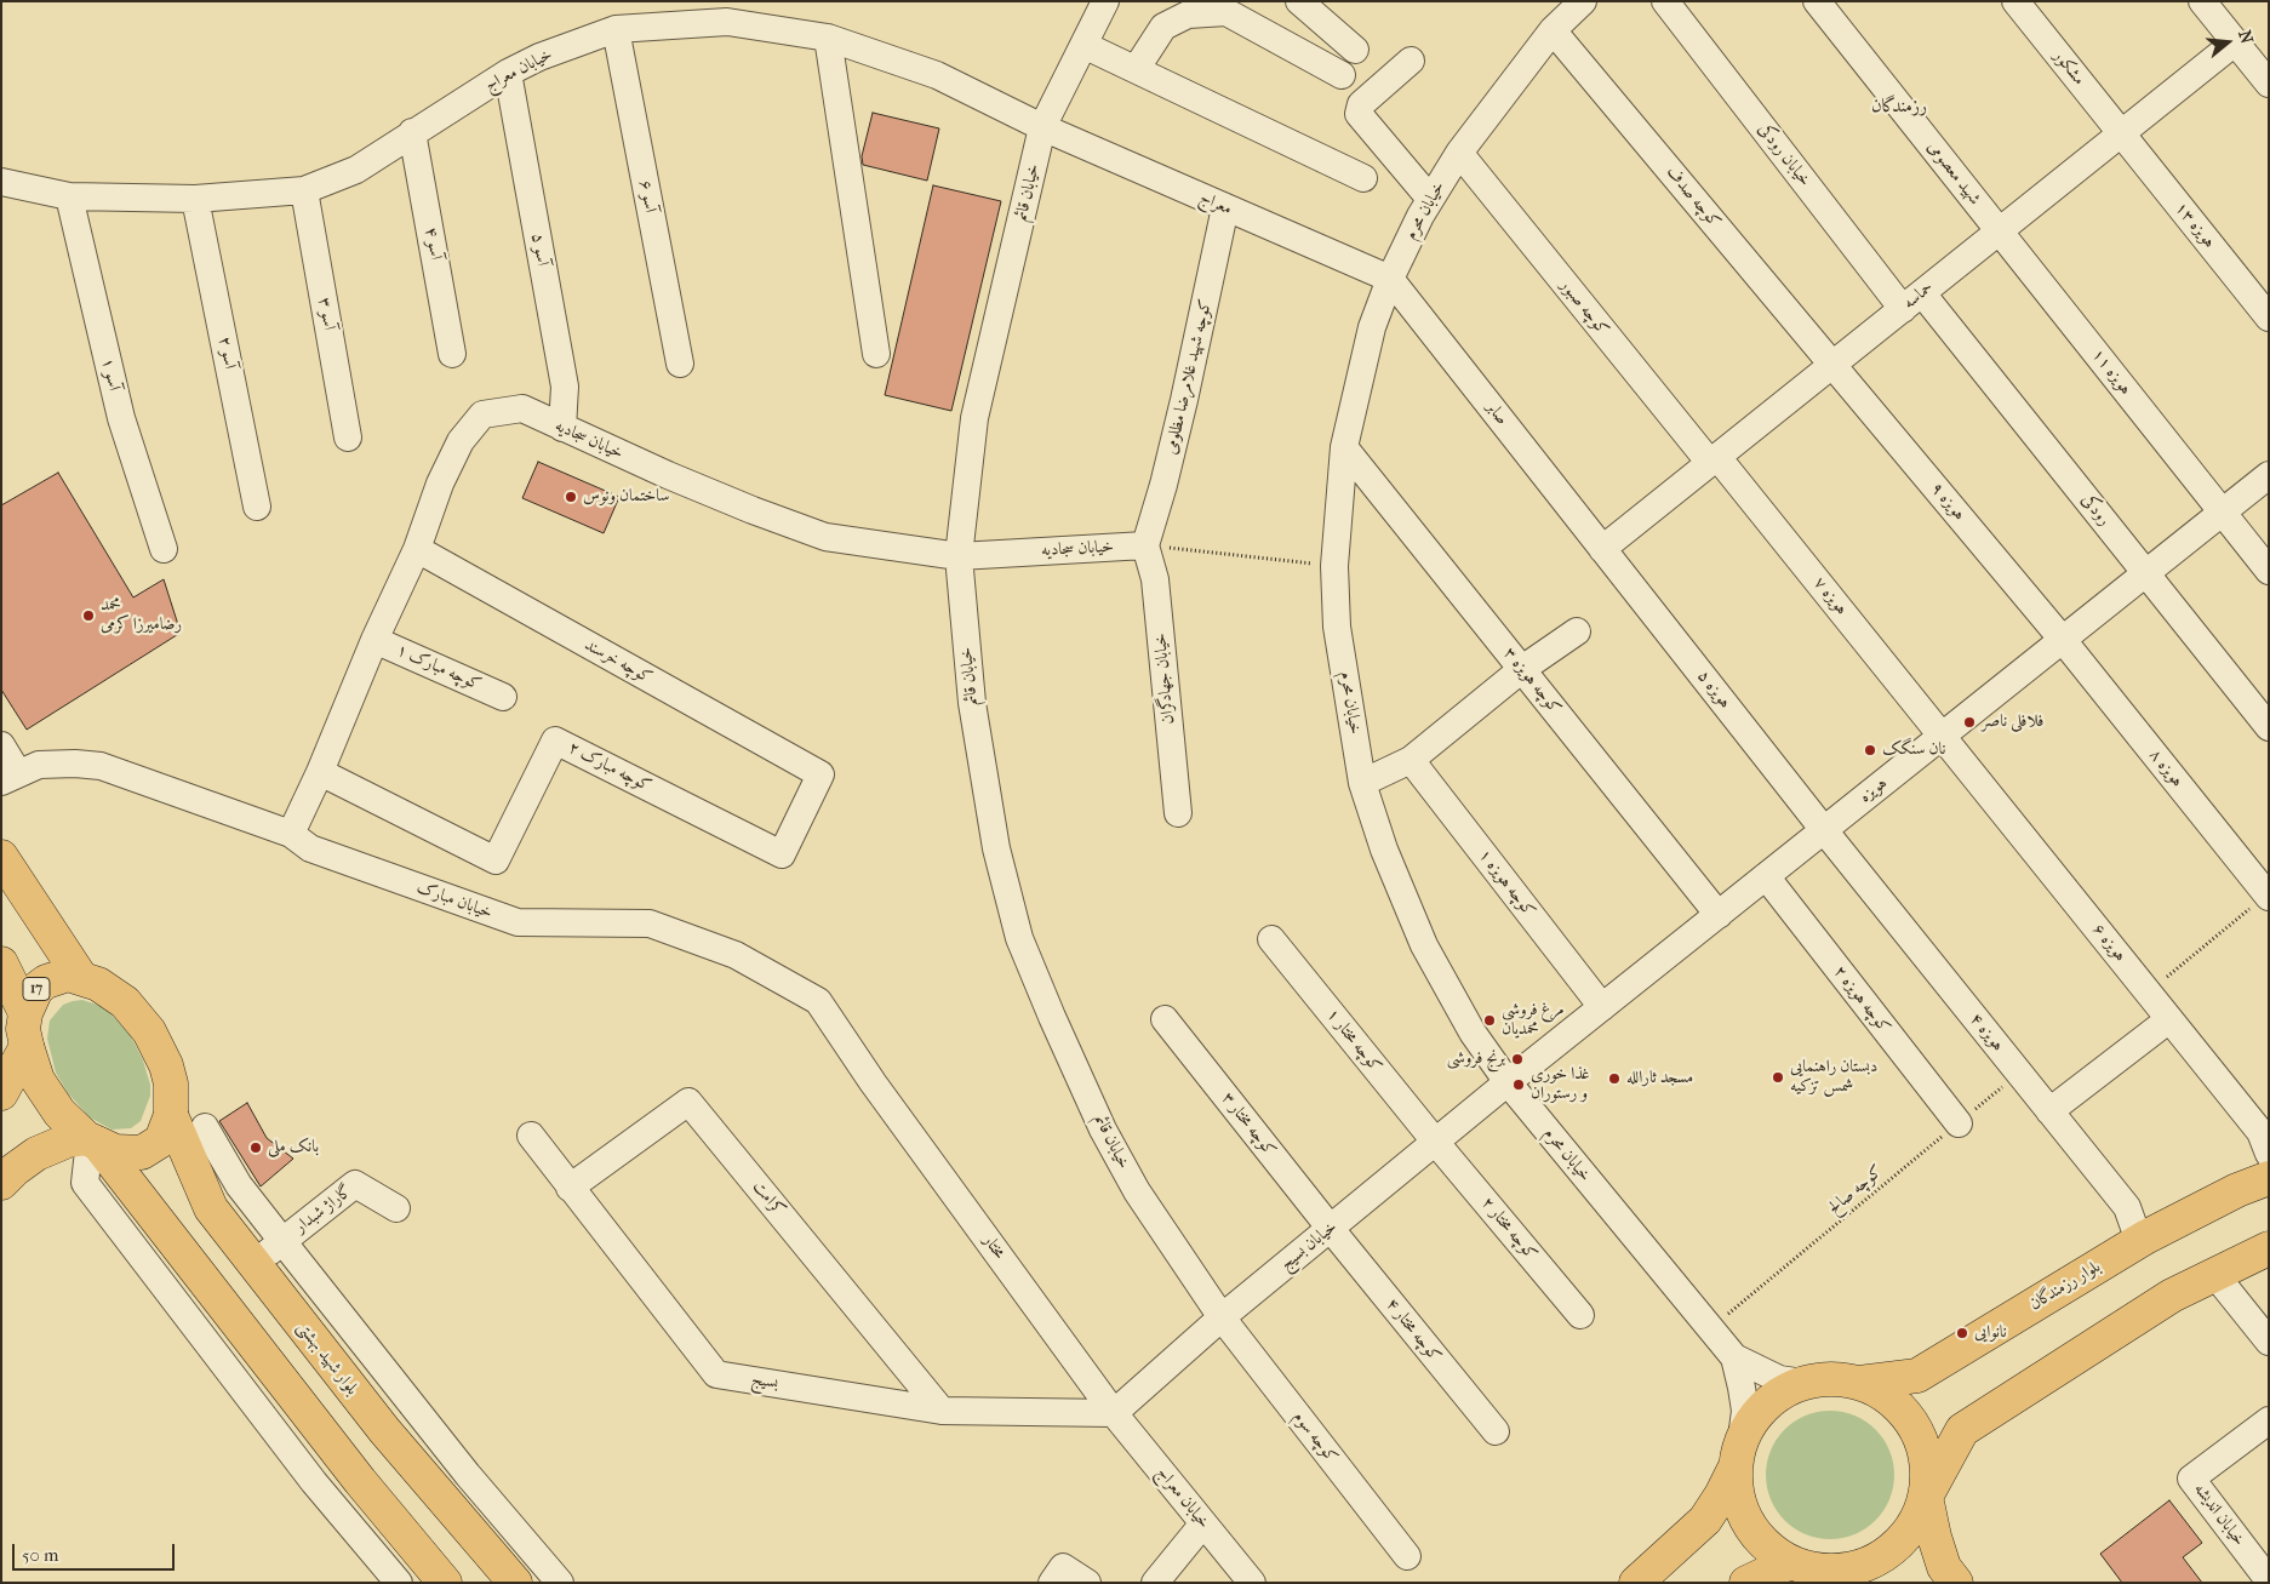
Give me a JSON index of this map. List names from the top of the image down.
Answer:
{
  "streets": {
    "main road": ["17", "بلوار رزمندگان", "بلوار شهید بهشتی"],
    "street": [
      "مشکور",
      "خیابان معراج",
      "خیابان رودکی",
      "شهید معصومی",
      "خیابان قائم",
      "آسو ۶",
      "کوچه صدف",
      "معراج",
      "خیابان محرم",
      "هویزه ۱۳",
      "آسو ۴",
      "آسو ۵",
      "حماسه",
      "کوچه صبور",
      "آسو ۳",
      "آسو ۲",
      "هویزه ۱۱",
      "آسو ۱",
      "کوچه شهید غلامرضا مظلومی",
      "صابر",
      "خیابان سجادیه",
      "هویزه ۹",
      "رودکی",
      "هویزه ۷",
      "کوچه خرسند",
      "کوچه مبارک ۱",
      "خیابان جهادگران",
      "کوچه هویزه ۳",
      "هویزه ۵",
      "کوچه مبارک ۲",
      "هویزه ۸",
      "هویزه",
      "کوچه هویزه ۱",
      "خیابان مبارک",
      "هویزه ۶",
      "کوچه هویزه ۲",
      "هویزه ۴",
      "کوچه مختار ۱",
      "کوچه مختار ۳",
      "کرامت",
      "گاراژ شبدار",
      "کوچه مختار ۲",
      "خیابان بسیج",
      "مختار",
      "کوچه مختار ۴",
      "بسیج",
      "کوچه سوم",
      "خیابان اندیشه"
    ],
    "path": ["کوچه صالح"]
  },
  "crossings": [
    ["مشکور", "هویزه ۱۳"],
    ["مشکور", "حماسه"],
    ["خیابان معراج", "خیابان قائم"],
    ["خیابان معراج", "آسو ۶"],
    ["خیابان معراج", "معراج"],
    ["خیابان معراج", "آسو ۴"],
    ["خیابان معراج", "آسو ۵"],
    ["خیابان معراج", "آسو ۳"],
    ["خیابان معراج", "آسو ۲"],
    ["خیابان معراج", "آسو ۱"],
    ["خیابان معراج", "خیابان بسیج"],
    ["خیابان معراج", "مختار"],
    ["خیابان معراج", "بسیج"],
    ["خیابان رودکی", "حماسه"],
    ["خیابان رودکی", "رودکی"],
    ["شهید معصومی", "حماسه"],
    ["شهید معصومی", "هویزه ۱۱"],
    ["خیابان قائم", "معراج"],
    ["خیابان قائم", "خیابان سجادیه"],
    ["خیابان قائم", "خیابان بسیج"],
    ["خیابان قائم", "کوچه سوم"],
    ["کوچه صدف", "خیابان محرم"],
    ["کوچه صدف", "حماسه"],
    ["کوچه صدف", "هویزه ۹"],
    ["معراج", "خیابان محرم"],
    ["معراج", "کوچه شهید غلامرضا مظلومی"],
    ["معراج", "صابر"],
    ["خیابان محرم", "کوچه صبور"],
    ["خیابان محرم", "صابر"],
    ["خیابان محرم", "کوچه هویزه ۳"],
    ["خیابان محرم", "هویزه"],
    ["خیابان محرم", "کوچه صالح"],
    ["خیابان محرم", "خیابان بسیج"],
    ["هویزه ۱۳", "حماسه"],
    ["آسو ۵", "خیابان سجادیه"],
    ["حماسه", "کوچه صبور"],
    ["حماسه", "هویزه ۱۱"],
    ["حماسه", "صابر"],
    ["حماسه", "هویزه ۹"],
    ["حماسه", "رودکی"],
    ["حماسه", "هویزه ۷"],
    ["حماسه", "هویزه ۵"],
    ["کوچه صبور", "هویزه ۷"],
    ["هویزه ۱۱", "هویزه"],
    ["کوچه شهید غلامرضا مظلومی", "خیابان سجادیه"],
    ["کوچه شهید غلامرضا مظلومی", "خیابان جهادگران"],
    ["صابر", "هویزه ۵"],
    ["خیابان سجادیه", "کوچه خرسند"],
    ["خیابان سجادیه", "کوچه مبارک ۱"],
    ["خیابان سجادیه", "خیابان جهادگران"],
    ["خیابان سجادیه", "کوچه مبارک ۲"],
    ["خیابان سجادیه", "خیابان مبارک"],
    ["هویزه ۹", "هویزه ۸"],
    ["هویزه ۹", "هویزه"],
    ["رودکی", "هویزه"],
    ["هویزه ۷", "هویزه"],
    ["هویزه ۷", "هویزه ۶"],
    ["کوچه خرسند", "کوچه مبارک ۲"],
    ["کوچه هویزه ۳", "هویزه"],
    ["هویزه ۵", "هویزه"],
    ["هویزه ۵", "هویزه ۴"],
    ["هویزه ۸", "هویزه"],
    ["هویزه", "کوچه هویزه ۱"],
    ["هویزه", "هویزه ۶"],
    ["هویزه", "کوچه هویزه ۲"],
    ["هویزه", "هویزه ۴"],
    ["هویزه", "خیابان بسیج"],
    ["خیابان مبارک", "مختار"],
    ["17", "بلوار شهید بهشتی"],
    ["کوچه هویزه ۲", "کوچه صالح"],
    ["هویزه ۴", "کوچه صالح"],
    ["هویزه ۴", "بلوار رزمندگان"],
    ["کوچه مختار ۱", "کوچه مختار ۲"],
    ["کوچه مختار ۱", "خیابان بسیج"],
    ["کوچه مختار ۳", "خیابان بسیج"],
    ["کوچه مختار ۳", "کوچه مختار ۴"],
    ["کرامت", "بسیج"],
    ["گاراژ شبدار", "بلوار شهید بهشتی"],
    ["کوچه مختار ۲", "خیابان بسیج"],
    ["خیابان بسیج", "مختار"],
    ["خیابان بسیج", "کوچه مختار ۴"],
    ["خیابان بسیج", "بسیج"],
    ["خیابان بسیج", "کوچه سوم"],
    ["مختار", "بسیج"]
  ],
  "districts": ["رزمندگان"],
  "places": [
    "ساختمان ونوس",
    "محمد رضامیرزا کرمی",
    "فلافلی ناصر",
    "نان سنگک",
    "مرغ فروشی محمدیان",
    "برنج فروشی",
    "دبستان راهنمایی شمس تزکیه",
    "مسجد ثارالله",
    "غذا خوری و رستوران",
    "بانک ملی",
    "نانوایی"
  ],
  "scale_bar": "50 m",
  "north": "right"
}
